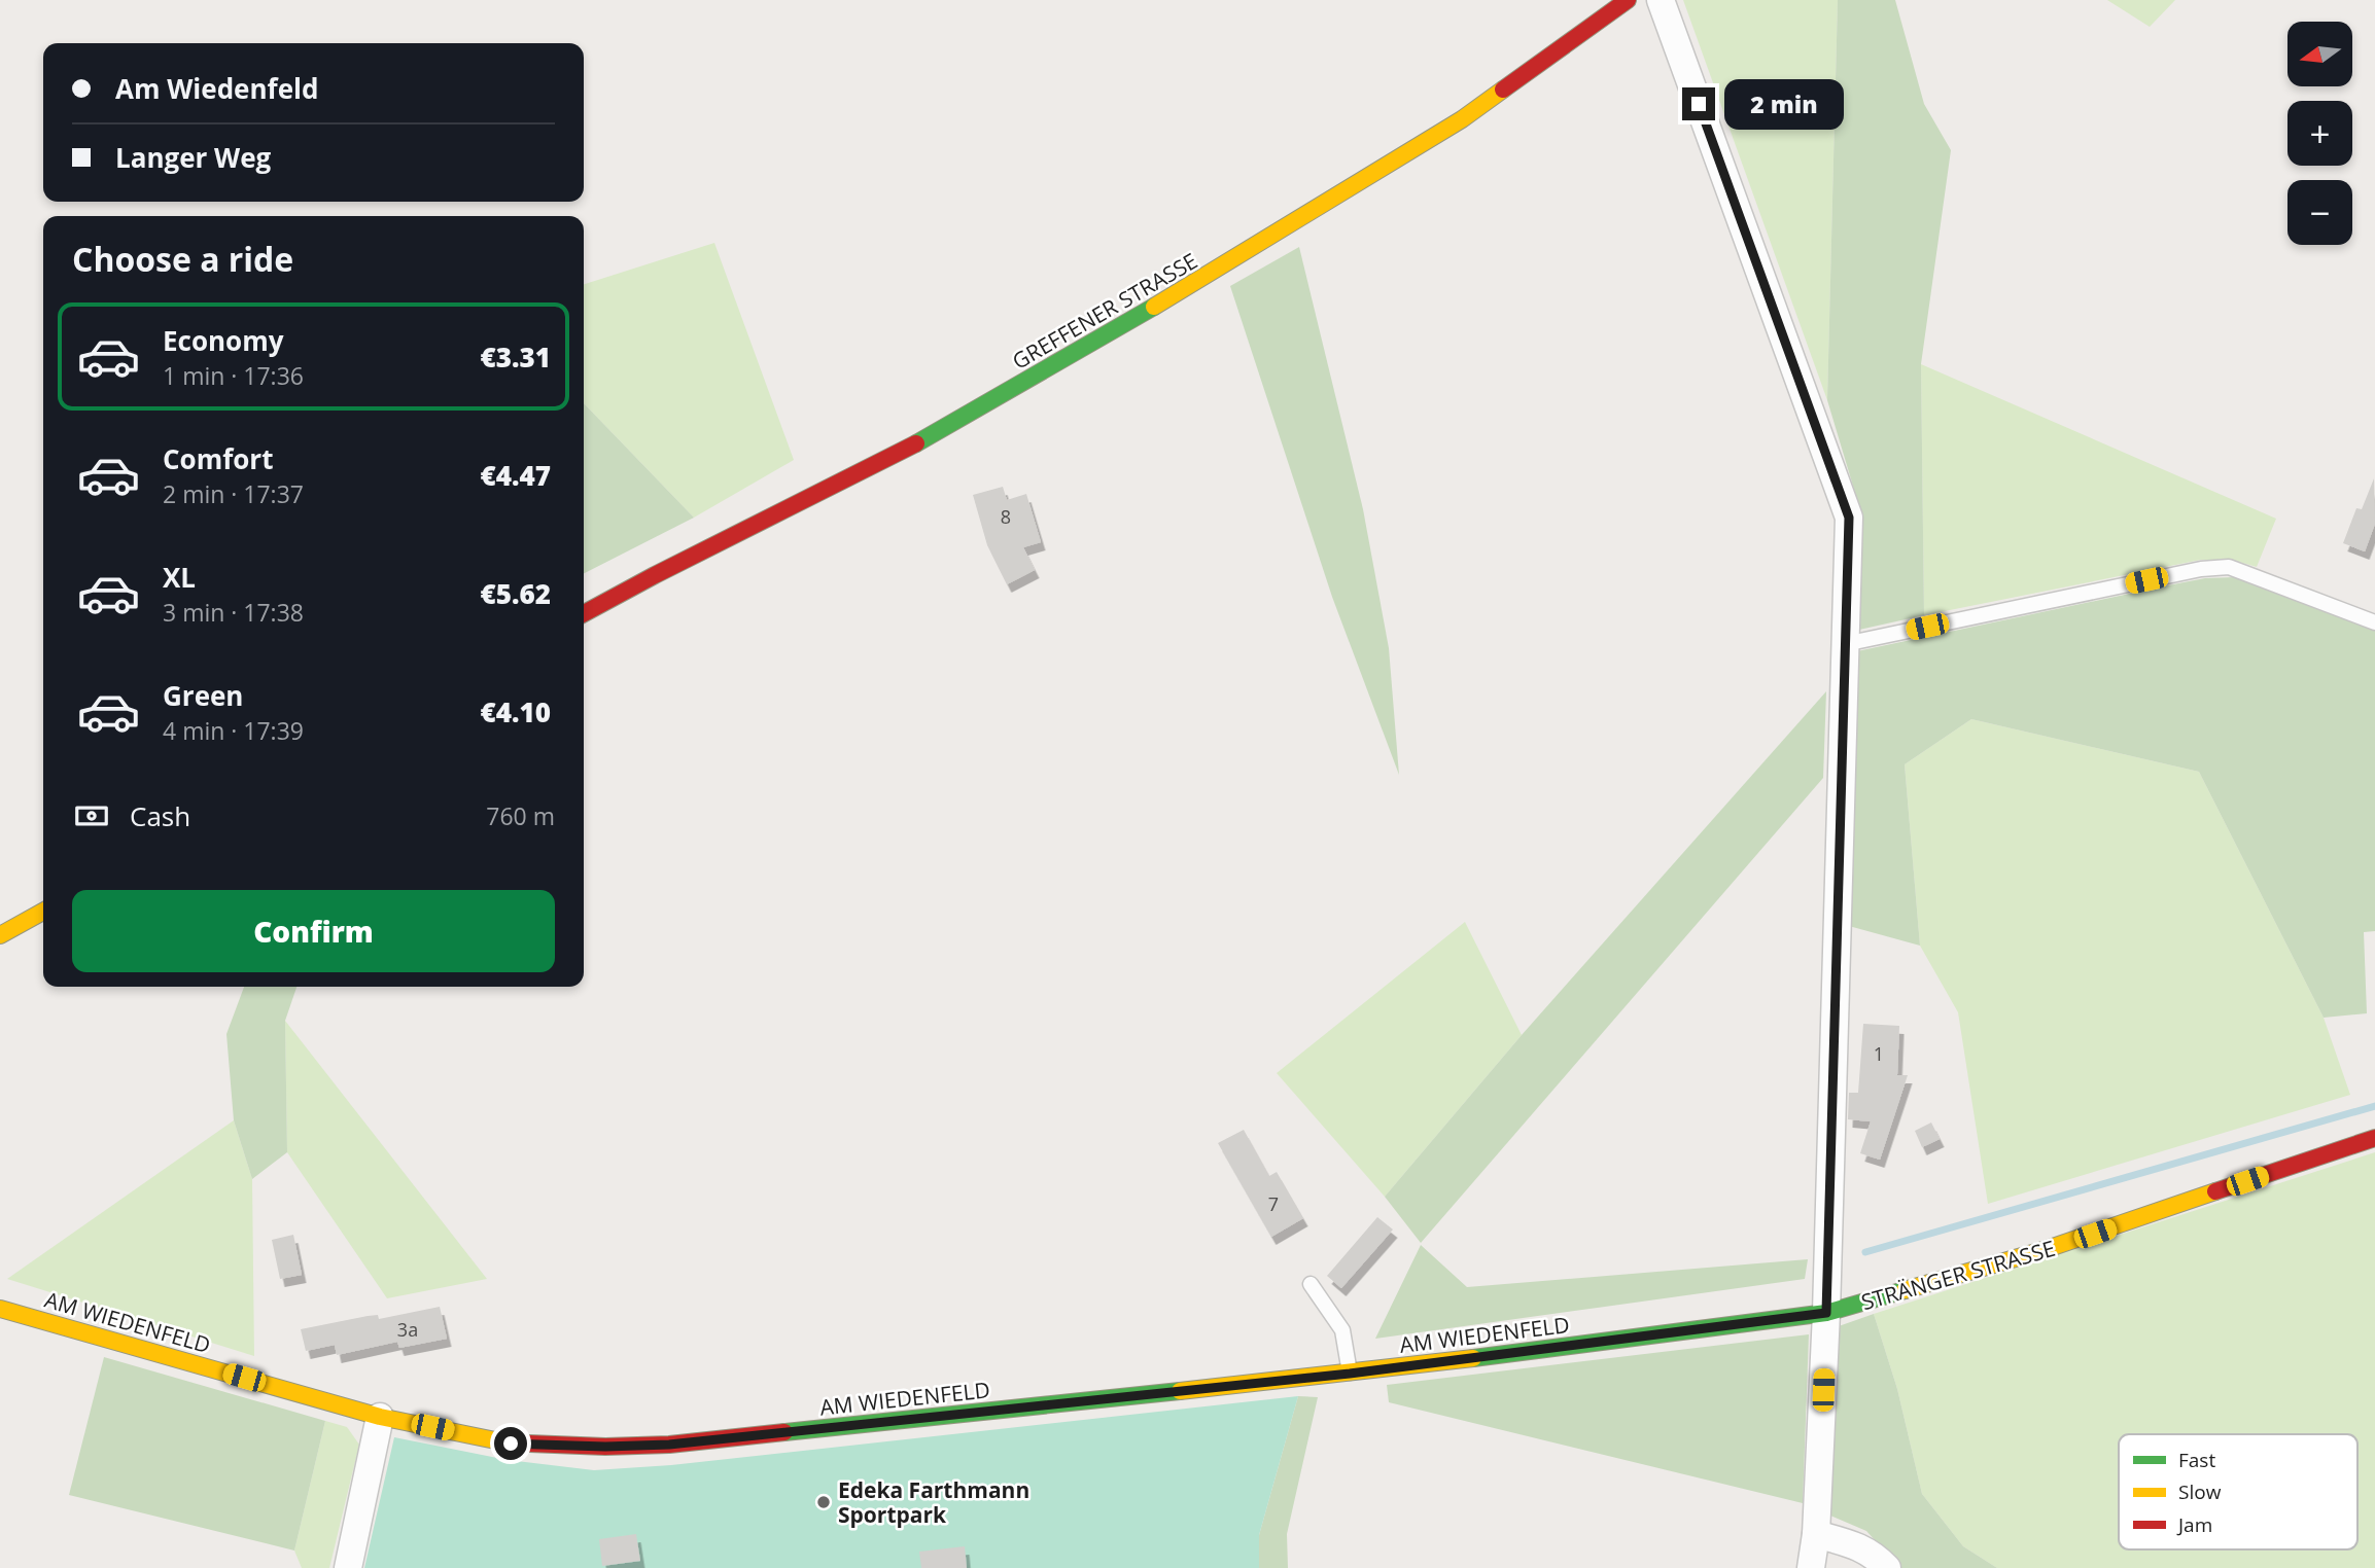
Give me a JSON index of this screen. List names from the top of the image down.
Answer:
{
  "streets": {
    "street": ["GREFFENER STRASSE", "STRÄNGER STRASSE", "AM WIEDENFELD"]
  },
  "crossings": [
    ["STRÄNGER STRASSE", "AM WIEDENFELD"]
  ],
  "places": ["Edeka Farthmann Sportpark"],
  "house_numbers": [
    "8",
    "1",
    "7",
    "3a"
  ],
  "legend": ["Fast", "Slow", "Jam"],
  "north": "left",
  "page": {
    "map_buttons": ["+", "−"],
    "banner": ["Am Wiedenfeld", "Langer Weg"],
    "bubble": "2 min",
    "heading": "Choose a ride",
    "list": [
      {
        "name": "Economy",
        "note": "1 min · 17:36",
        "value": "€3.31"
      },
      {
        "name": "Comfort",
        "note": "2 min · 17:37",
        "value": "€4.47"
      },
      {
        "name": "XL",
        "note": "3 min · 17:38",
        "value": "€5.62"
      },
      {
        "name": "Green",
        "note": "4 min · 17:39",
        "value": "€4.10"
      }
    ],
    "pay": ["Cash", "760 m"],
    "buttons": "Confirm"
  }
}
